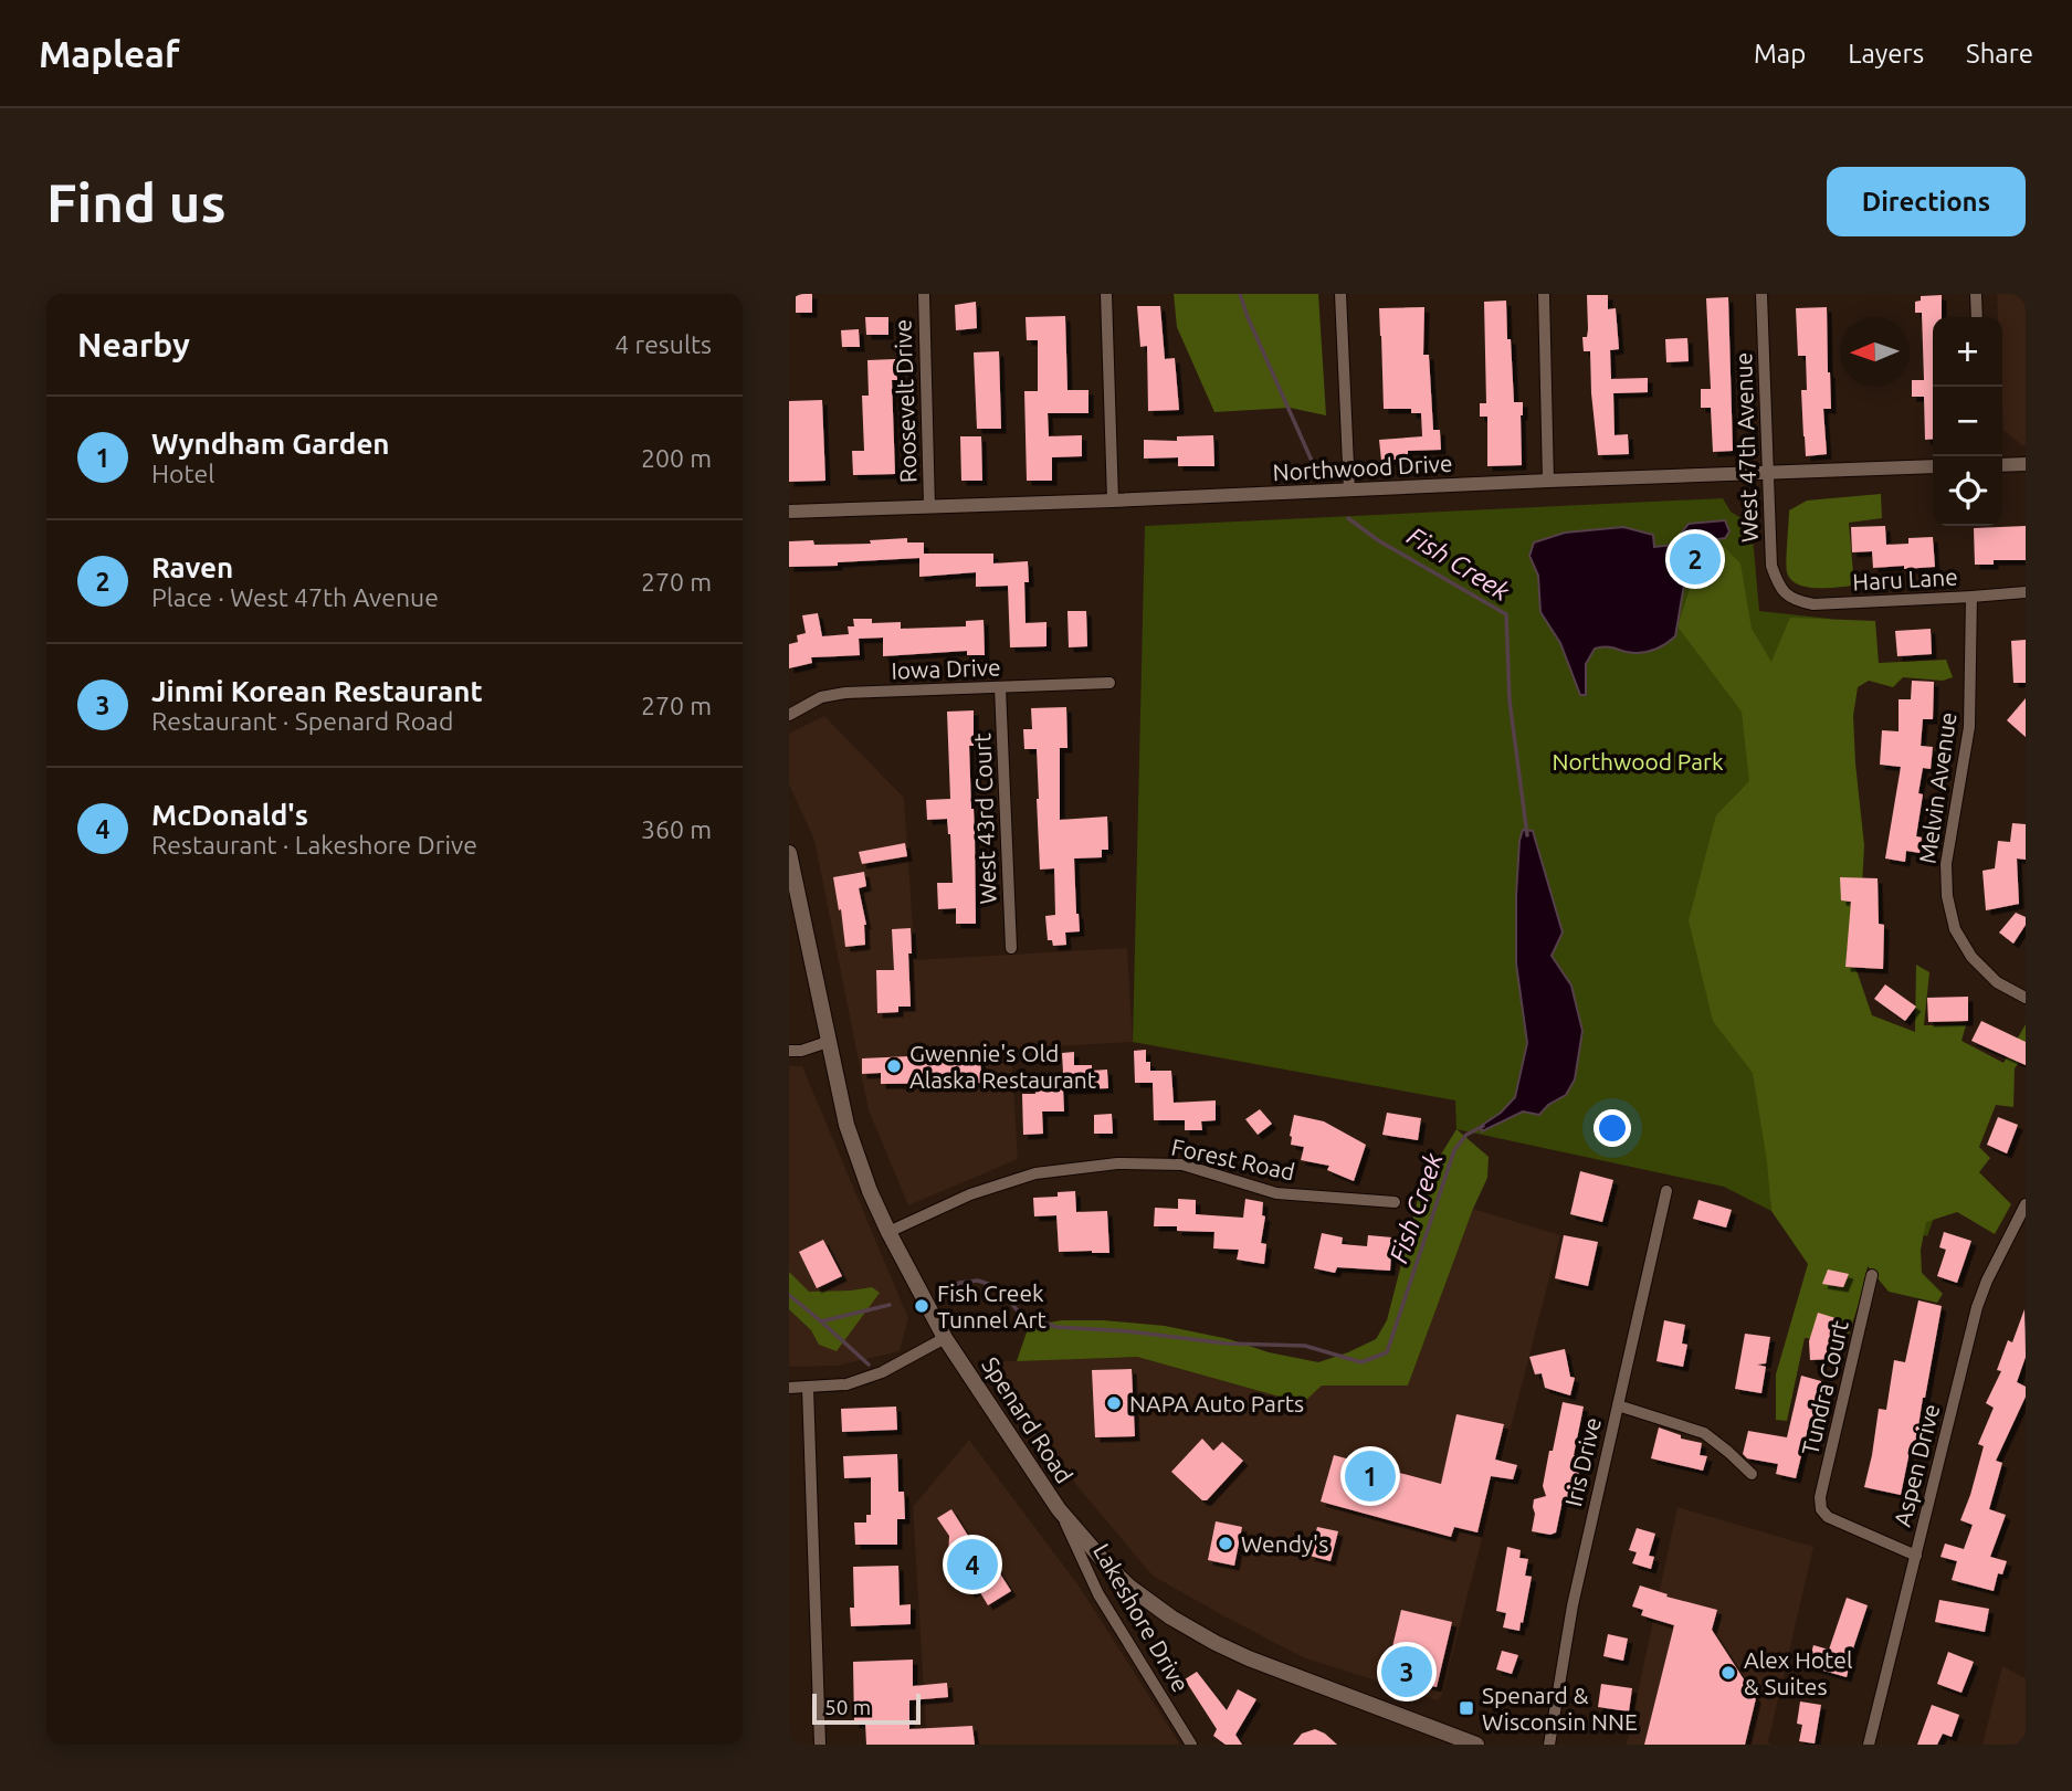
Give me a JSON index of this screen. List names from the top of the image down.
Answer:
{
  "streets": {
    "main road": ["Spenard Road"],
    "street": [
      "Roosevelt Drive",
      "West 47th Avenue",
      "Northwood Drive",
      "Haru Lane",
      "Iowa Drive",
      "Melvin Avenue",
      "West 43rd Court",
      "Forest Road",
      "Tundra Court",
      "Iris Drive",
      "Aspen Drive",
      "Lakeshore Drive"
    ]
  },
  "crossings": [
    ["Roosevelt Drive", "Northwood Drive"],
    ["West 47th Avenue", "Northwood Drive"],
    ["West 47th Avenue", "Haru Lane"],
    ["Haru Lane", "Melvin Avenue"],
    ["Iowa Drive", "West 43rd Court"],
    ["Forest Road", "Spenard Road"],
    ["Tundra Court", "Aspen Drive"],
    ["Spenard Road", "Lakeshore Drive"]
  ],
  "water": ["Fish Creek"],
  "parks": ["Northwood Park"],
  "places": {
    "other": [
      "Gwennie's Old Alaska Restaurant",
      "Fish Creek Tunnel Art",
      "NAPA Auto Parts",
      "Wendy's",
      "Alex Hotel & Suites"
    ],
    "transit": ["Spenard & Wisconsin NNE"]
  },
  "scale_bar": "50 m",
  "north": "left",
  "page": {
    "header": "Mapleaf",
    "nav": ["Map", "Layers", "Share"],
    "buttons": "Directions",
    "title": "Find us",
    "heading": ["Nearby", "4 results"],
    "map_buttons": ["+", "−"],
    "list": [
      {
        "mark": "1",
        "name": "Wyndham Garden",
        "note": "Hotel",
        "value": "200 m"
      },
      {
        "mark": "2",
        "name": "Raven",
        "note": "Place · West 47th Avenue",
        "value": "270 m"
      },
      {
        "mark": "3",
        "name": "Jinmi Korean Restaurant",
        "note": "Restaurant · Spenard Road",
        "value": "270 m"
      },
      {
        "mark": "4",
        "name": "McDonald's",
        "note": "Restaurant · Lakeshore Drive",
        "value": "360 m"
      }
    ],
    "pins": [
      "2",
      "1",
      "4",
      "3"
    ],
    "scale": "50 m"
  }
}
